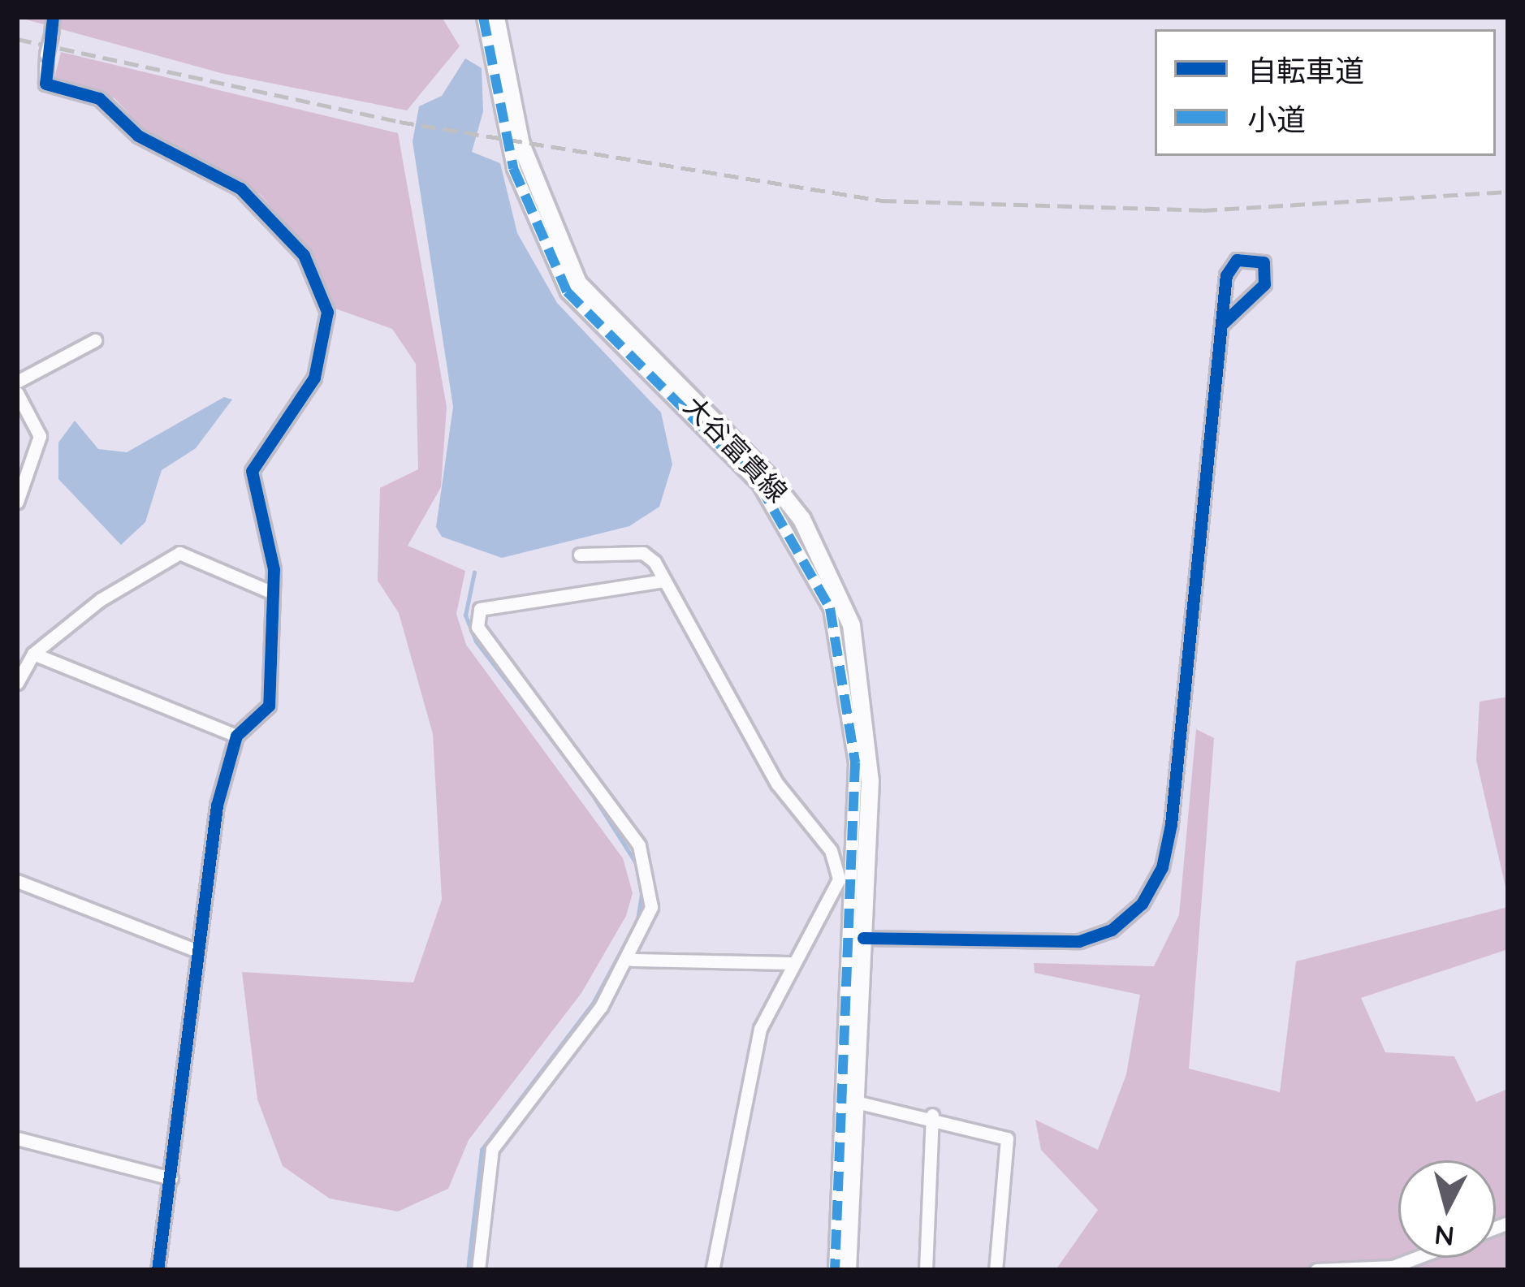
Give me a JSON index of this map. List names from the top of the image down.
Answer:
{
  "streets": {
    "main road": ["大谷富貴線"]
  },
  "legend": ["自転車道", "小道"],
  "north": "bottom"
}
